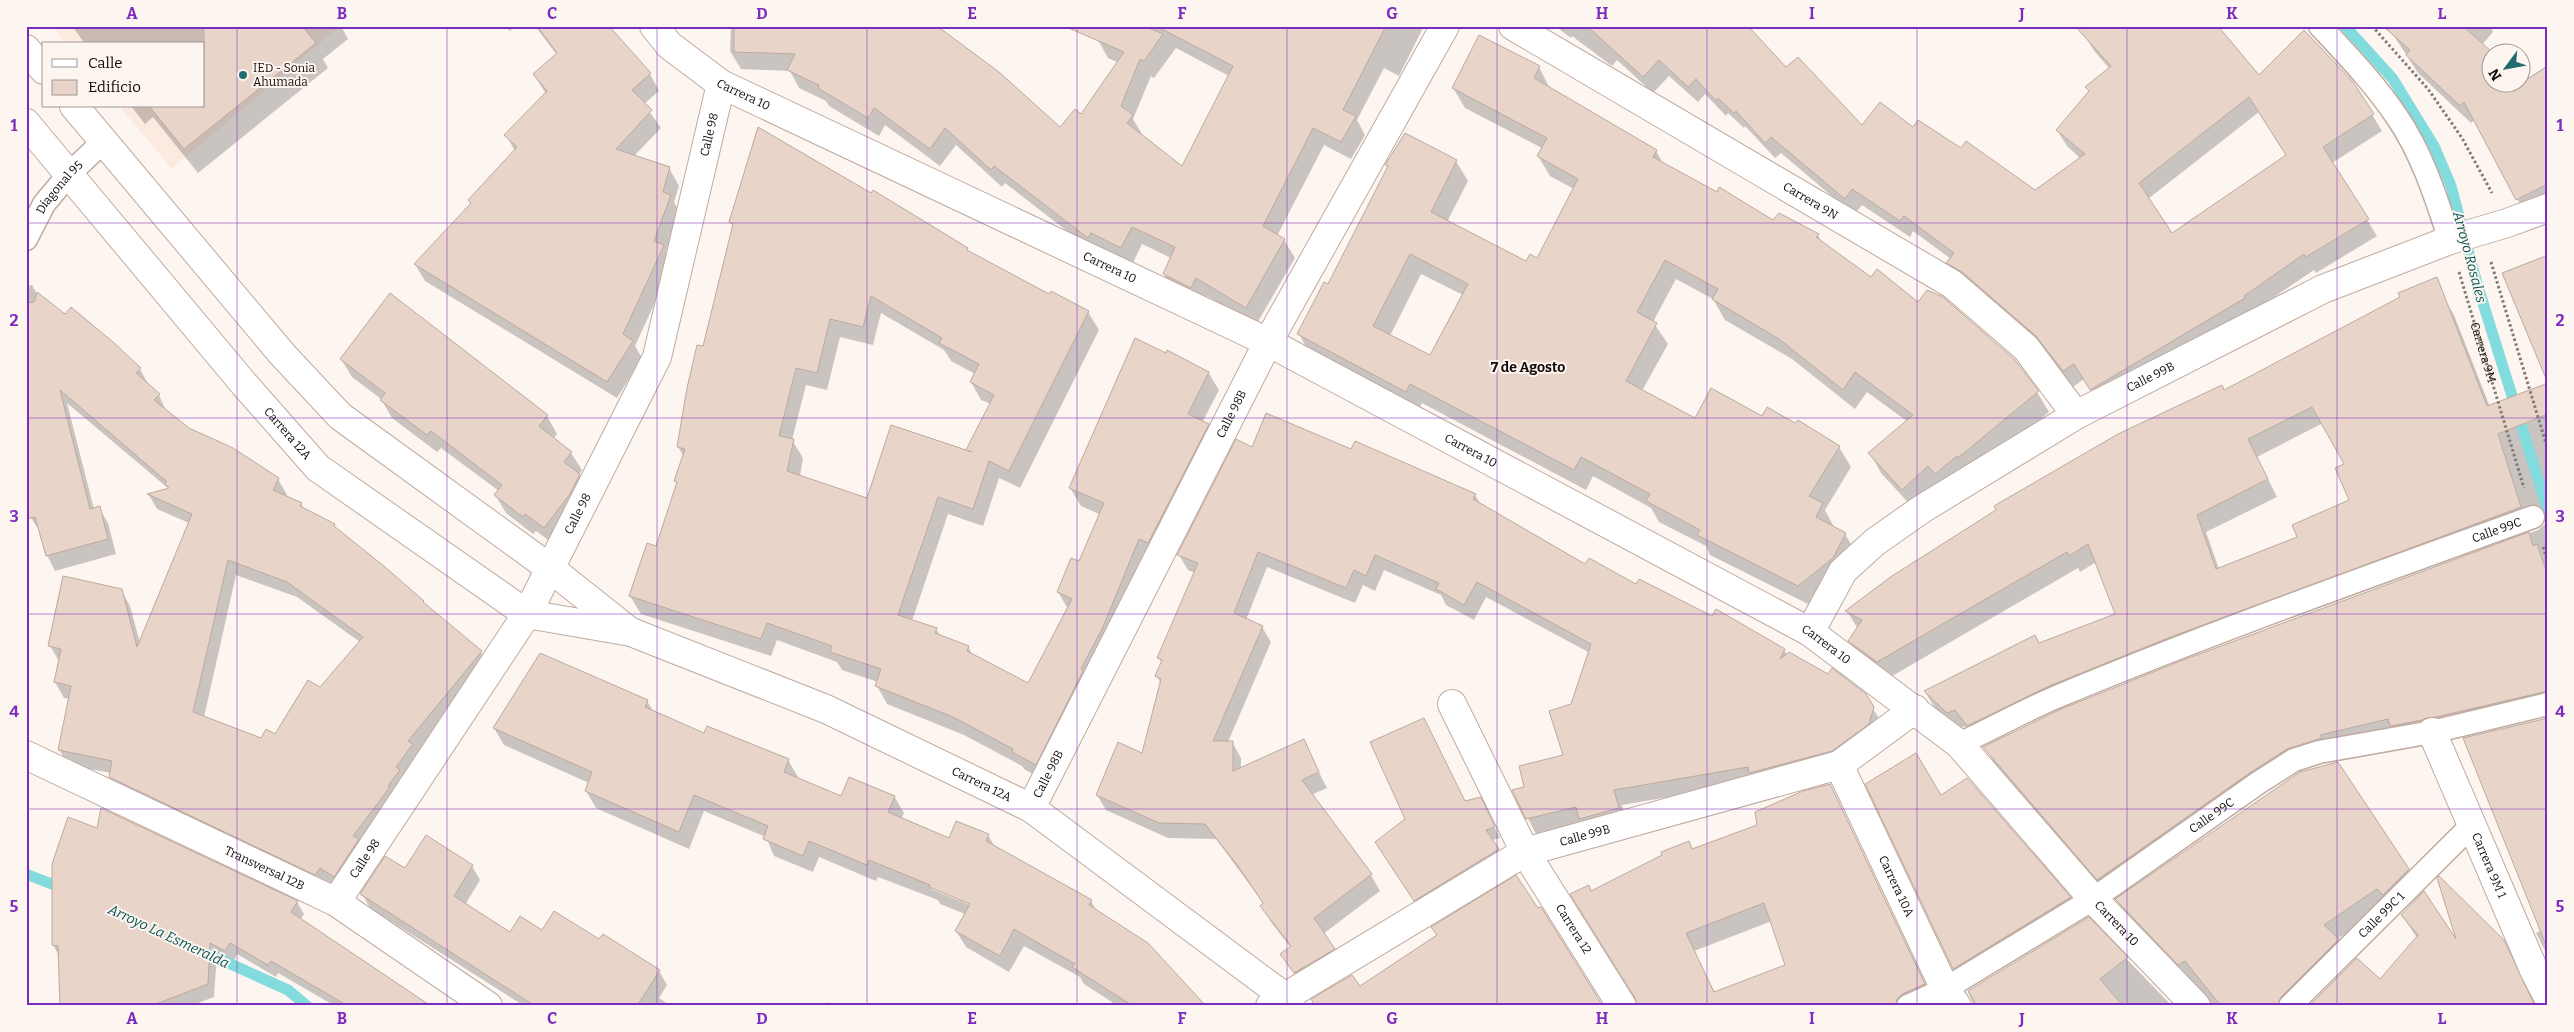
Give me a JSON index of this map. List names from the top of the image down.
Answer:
{
  "streets": {
    "street": [
      "Carrera 10",
      "Calle 98",
      "Carrera 9N",
      "Calle 99B",
      "Calle 98B",
      "Carrera 12A",
      "Carrera 9M 1",
      "Transversal 12B",
      "Carrera 10A",
      "Carrera 12"
    ],
    "lane": ["Diagonal 95", "Calle 99C", "Calle 99C 1"],
    "path": ["Carrera 9M"]
  },
  "crossings": [
    ["Carrera 10", "Calle 98"],
    ["Carrera 10", "Calle 99B"],
    ["Carrera 10", "Calle 98B"],
    ["Carrera 10", "Calle 99C"],
    ["Calle 98", "Carrera 12A"],
    ["Calle 98", "Transversal 12B"],
    ["Diagonal 95", "Carrera 12A"],
    ["Carrera 9N", "Calle 99B"],
    ["Carrera 9M", "Calle 99B"],
    ["Carrera 9M", "Calle 99C"],
    ["Calle 99B", "Carrera 12A"],
    ["Calle 99B", "Carrera 10A"],
    ["Calle 99B", "Carrera 12"],
    ["Calle 98B", "Carrera 12A"],
    ["Calle 99C", "Carrera 9M 1"],
    ["Calle 99C", "Carrera 10A"],
    ["Carrera 9M 1", "Calle 99C 1"]
  ],
  "districts": ["7 de Agosto"],
  "water": ["Arroyo Rosales", "Arroyo La Esmeralda"],
  "places": ["IED - Sonia Ahumada"],
  "legend": ["Calle", "Edificio"],
  "north": "bottom left",
  "grid": {
    "columns": [
      "A",
      "B",
      "C",
      "D",
      "E",
      "F",
      "G",
      "H",
      "I",
      "J",
      "K",
      "L"
    ],
    "rows": [
      "1",
      "2",
      "3",
      "4",
      "5"
    ]
  }
}
